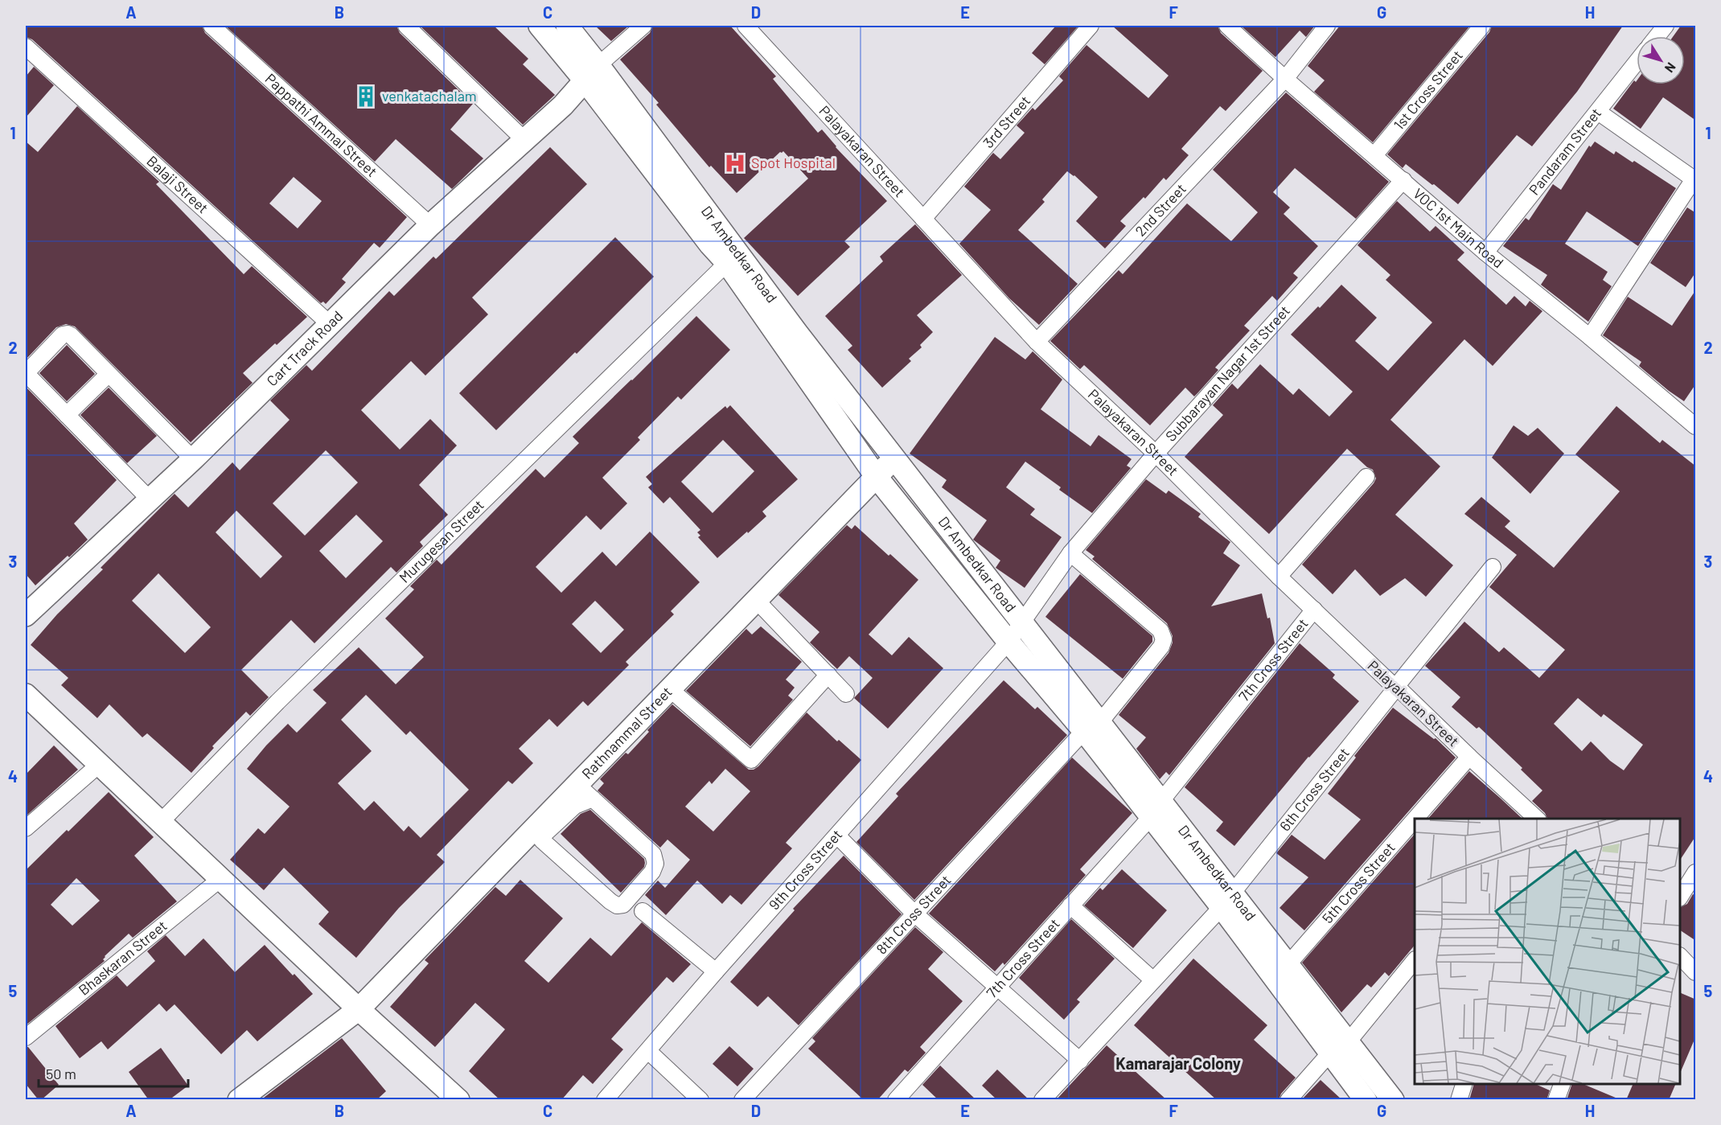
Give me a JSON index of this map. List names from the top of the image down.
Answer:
{
  "streets": {
    "main road": ["Dr Ambedkar Road", "Cart Track Road", "Rathnammal Street"],
    "street": [
      "1st Cross Street",
      "3rd Street",
      "Pappathi Ammal Street",
      "Palayakaran Street",
      "Pandaram Street",
      "Balaji Street",
      "2nd Street",
      "VOC 1st Main Road",
      "Subbarayan Nagar 1st Street",
      "Murugesan Street",
      "7th Cross Street",
      "6th Cross Street",
      "9th Cross Street",
      "5th Cross Street",
      "8th Cross Street",
      "Bhaskaran Street"
    ]
  },
  "crossings": [
    ["1st Cross Street", "VOC 1st Main Road"],
    ["3rd Street", "Palayakaran Street"],
    ["Pappathi Ammal Street", "Cart Track Road"],
    ["Palayakaran Street", "2nd Street"],
    ["Palayakaran Street", "Subbarayan Nagar 1st Street"],
    ["Palayakaran Street", "7th Cross Street"],
    ["Palayakaran Street", "6th Cross Street"],
    ["Palayakaran Street", "5th Cross Street"],
    ["Pandaram Street", "VOC 1st Main Road"],
    ["Balaji Street", "Cart Track Road"],
    ["2nd Street", "VOC 1st Main Road"],
    ["VOC 1st Main Road", "Subbarayan Nagar 1st Street"],
    ["Dr Ambedkar Road", "Cart Track Road"],
    ["Dr Ambedkar Road", "Subbarayan Nagar 1st Street"],
    ["Dr Ambedkar Road", "Murugesan Street"],
    ["Dr Ambedkar Road", "7th Cross Street"],
    ["Dr Ambedkar Road", "Rathnammal Street"],
    ["Dr Ambedkar Road", "6th Cross Street"],
    ["Dr Ambedkar Road", "9th Cross Street"],
    ["Dr Ambedkar Road", "5th Cross Street"],
    ["Dr Ambedkar Road", "8th Cross Street"],
    ["Subbarayan Nagar 1st Street", "9th Cross Street"],
    ["Subbarayan Nagar 1st Street", "8th Cross Street"]
  ],
  "districts": ["Kamarajar Colony"],
  "places": {
    "building": ["venkatachalam"],
    "hospital": ["Spot Hospital"]
  },
  "scale_bar": "50 m",
  "north": "bottom right",
  "grid": {
    "columns": [
      "A",
      "B",
      "C",
      "D",
      "E",
      "F",
      "G",
      "H"
    ],
    "rows": [
      "1",
      "2",
      "3",
      "4",
      "5"
    ]
  }
}
